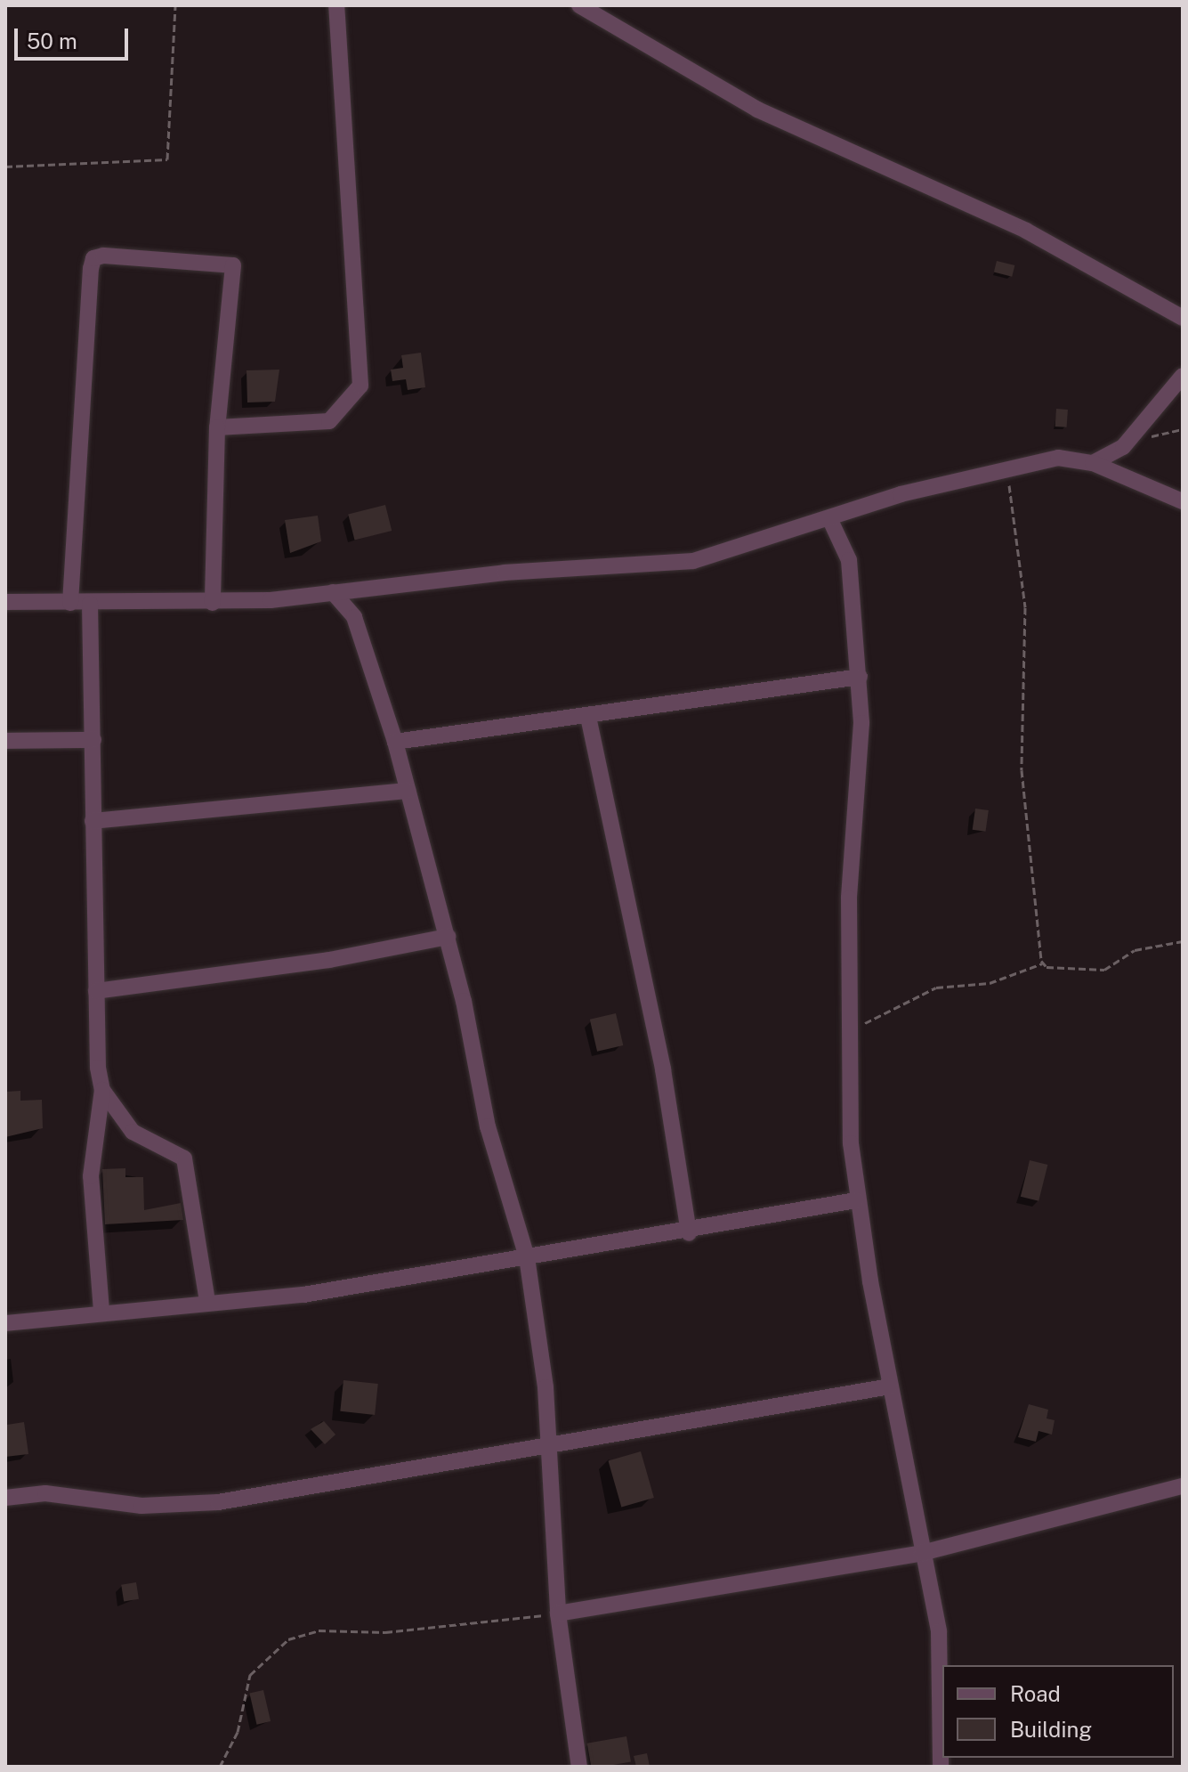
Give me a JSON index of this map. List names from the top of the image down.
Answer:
{
  "legend": ["Road", "Building"],
  "scale_bar": "50 m"
}
